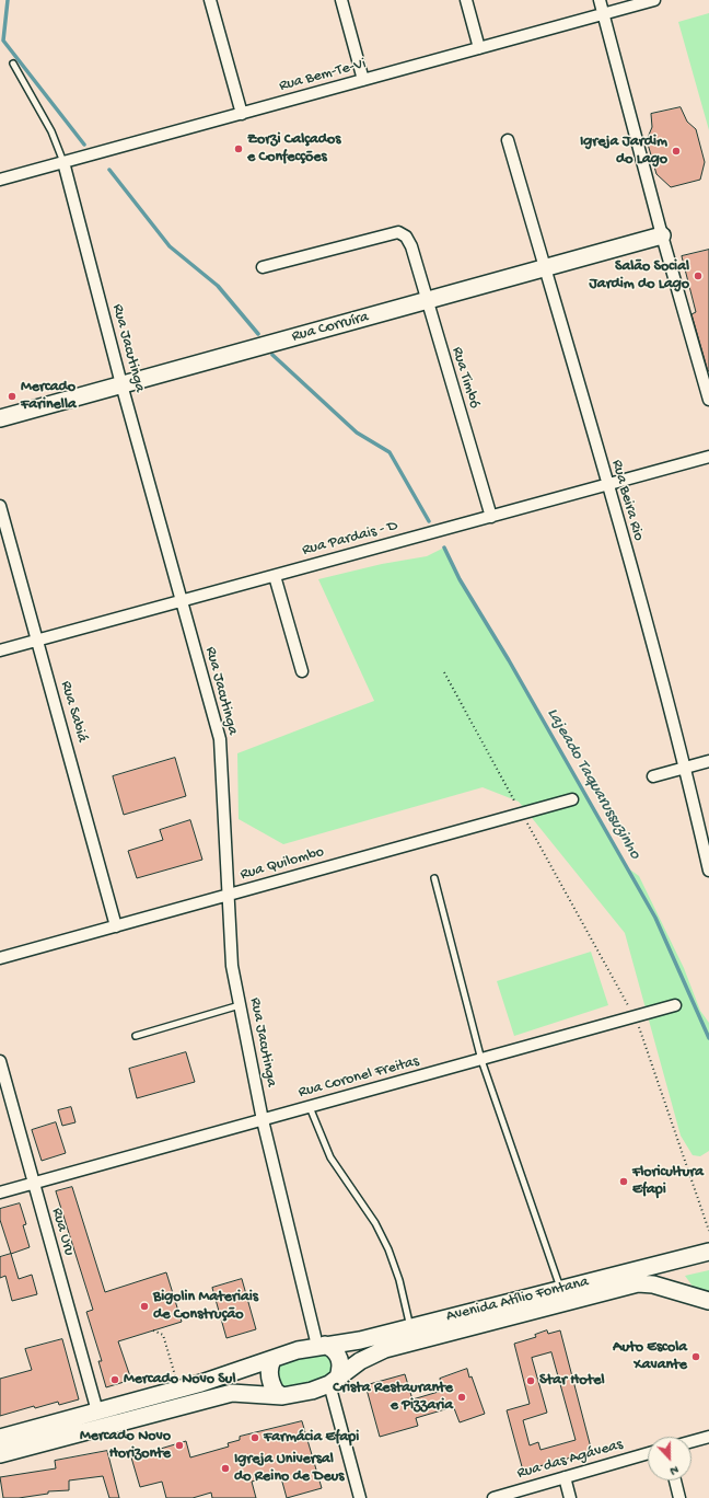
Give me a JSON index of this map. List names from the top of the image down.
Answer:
{
  "streets": {
    "main road": ["Rua Corruíra", "Avenida Atílio Fontana"],
    "street": [
      "Rua Bem-Te-Vi",
      "Rua Jacutinga",
      "Rua Timbó",
      "Rua Beira Rio",
      "Rua Pardais - D",
      "Rua Sabiá",
      "Rua Quilombo",
      "Rua Coronel Freitas",
      "Rua Uru",
      "Rua das Agáveas"
    ]
  },
  "crossings": [
    ["Rua Bem-Te-Vi", "Rua Jacutinga"],
    ["Rua Corruíra", "Rua Jacutinga"],
    ["Rua Corruíra", "Rua Timbó"],
    ["Rua Corruíra", "Rua Beira Rio"],
    ["Rua Jacutinga", "Rua Pardais - D"],
    ["Rua Jacutinga", "Rua Quilombo"],
    ["Rua Jacutinga", "Rua Coronel Freitas"],
    ["Rua Jacutinga", "Avenida Atílio Fontana"],
    ["Rua Timbó", "Rua Pardais - D"],
    ["Rua Beira Rio", "Rua Pardais - D"],
    ["Rua Pardais - D", "Rua Sabiá"],
    ["Rua Sabiá", "Rua Quilombo"],
    ["Rua Coronel Freitas", "Rua Uru"]
  ],
  "water": ["Lajeado Taquarussuzinho"],
  "places": [
    "Zorzi Calçados e Confecções",
    "Igreja Jardim do Lago",
    "Salão Social Jardim do Lago",
    "Mercado Farinella",
    "Floricultura Efapi",
    "Bigolin Materiais de Construção",
    "Auto Escola Xavante",
    "Mercado Novo Sul",
    "Star Hotel",
    "Crista Restaurante e Pizzaria",
    "Farmácia Efapi",
    "Mercado Novo Horizonte",
    "Igreja Universal do Reino de Deus"
  ],
  "north": "bottom"
}
